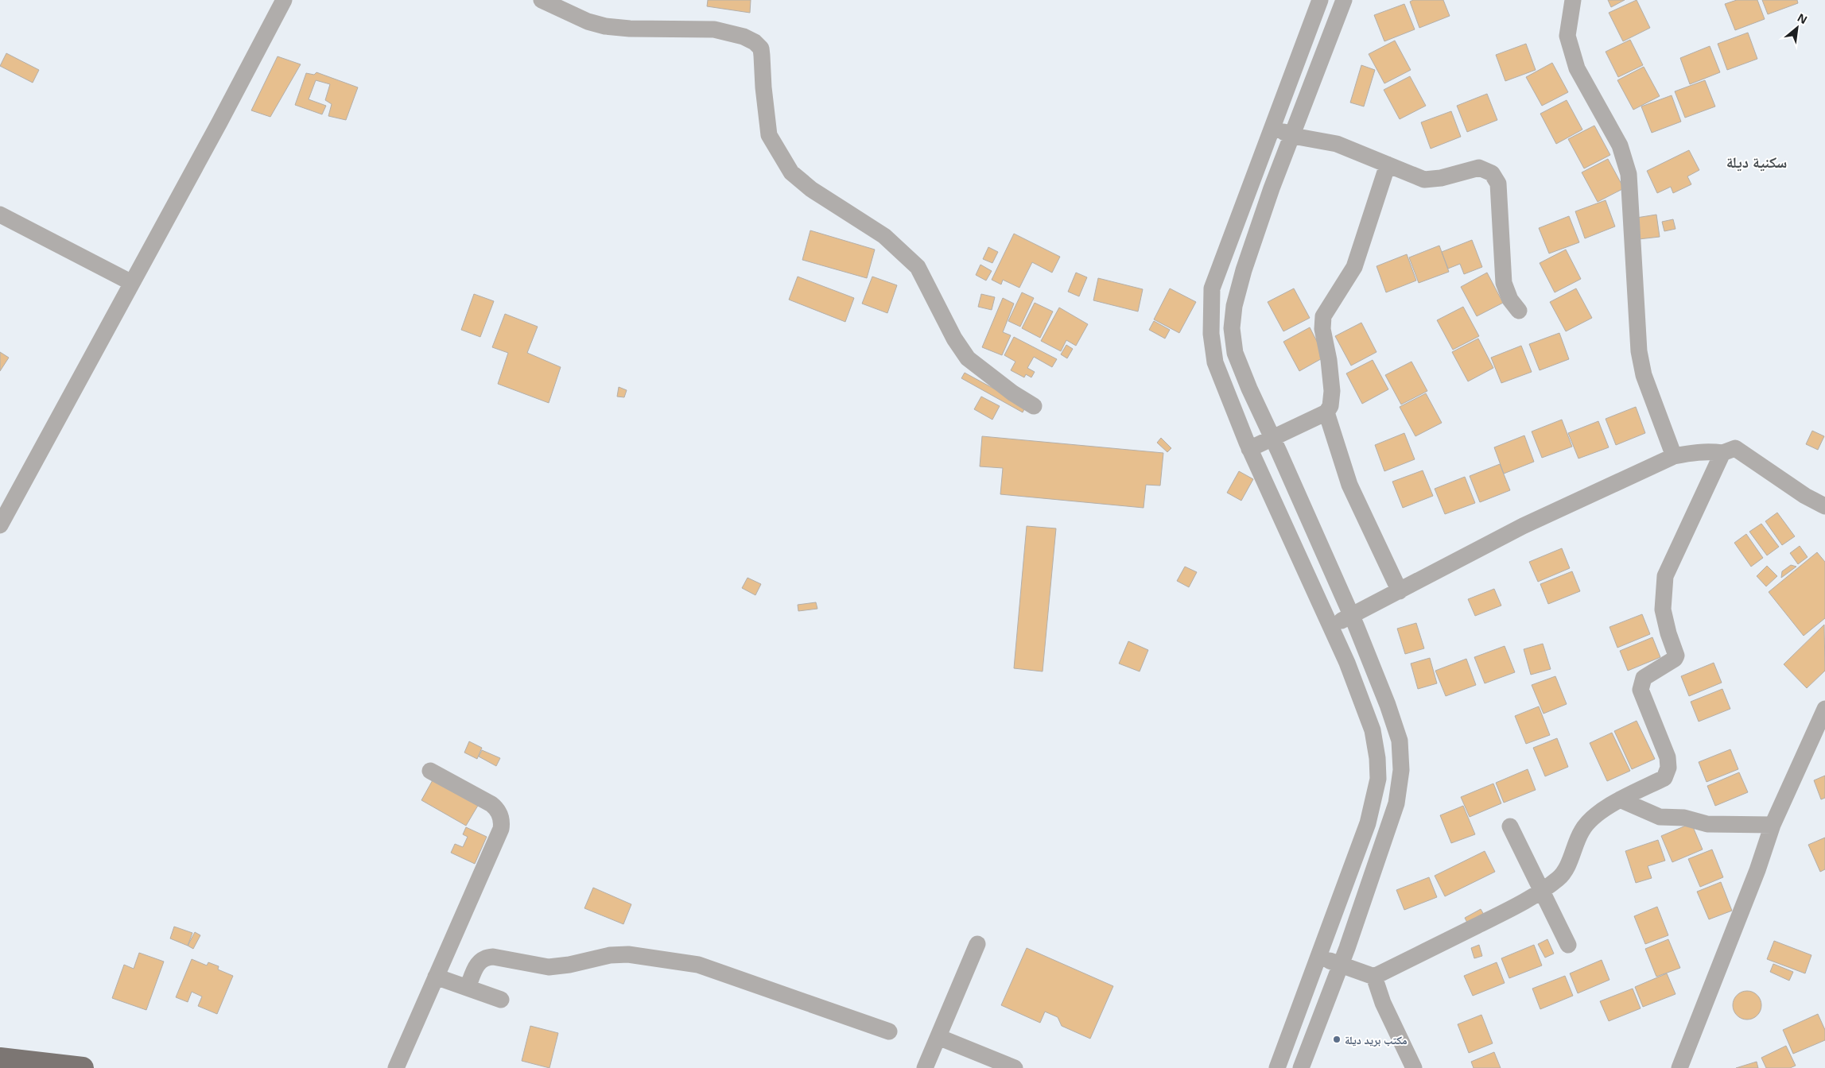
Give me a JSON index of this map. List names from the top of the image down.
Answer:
{
  "districts": ["سكنية ديلة"],
  "places": ["مكتب بريد ديلة"],
  "north": "top right"
}
